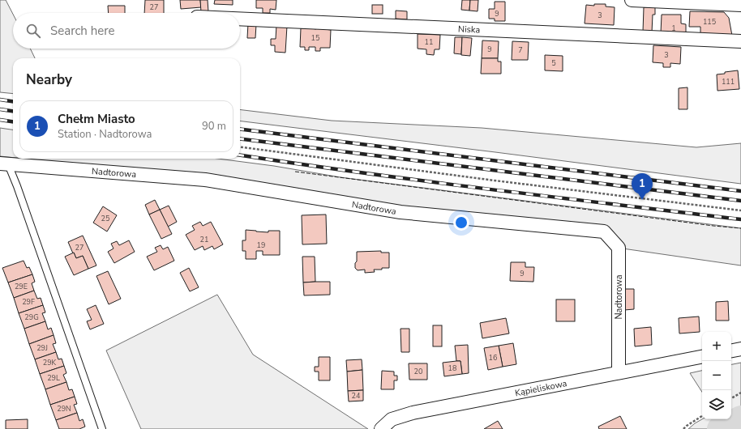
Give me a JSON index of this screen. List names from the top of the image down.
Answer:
{
  "streets": {
    "street": ["Niska", "Nadtorowa", "Kąpieliskowa"]
  },
  "crossings": [
    ["Nadtorowa", "Kąpieliskowa"]
  ],
  "house_numbers": [
    "27",
    "9",
    "3",
    "115",
    "1",
    "15",
    "11",
    "9",
    "7",
    "3",
    "5",
    "111",
    "25",
    "21",
    "19",
    "27",
    "9",
    "29E",
    "29F",
    "29G",
    "29J",
    "16",
    "29K",
    "18",
    "20",
    "29L",
    "24",
    "29N"
  ],
  "page": {
    "search": "Search here",
    "heading": "Nearby",
    "list": [
      {
        "mark": "1",
        "name": "Chełm Miasto",
        "note": "Station · Nadtorowa",
        "value": "90 m"
      }
    ],
    "pins": "1",
    "map_buttons": ["+", "−"]
  }
}
